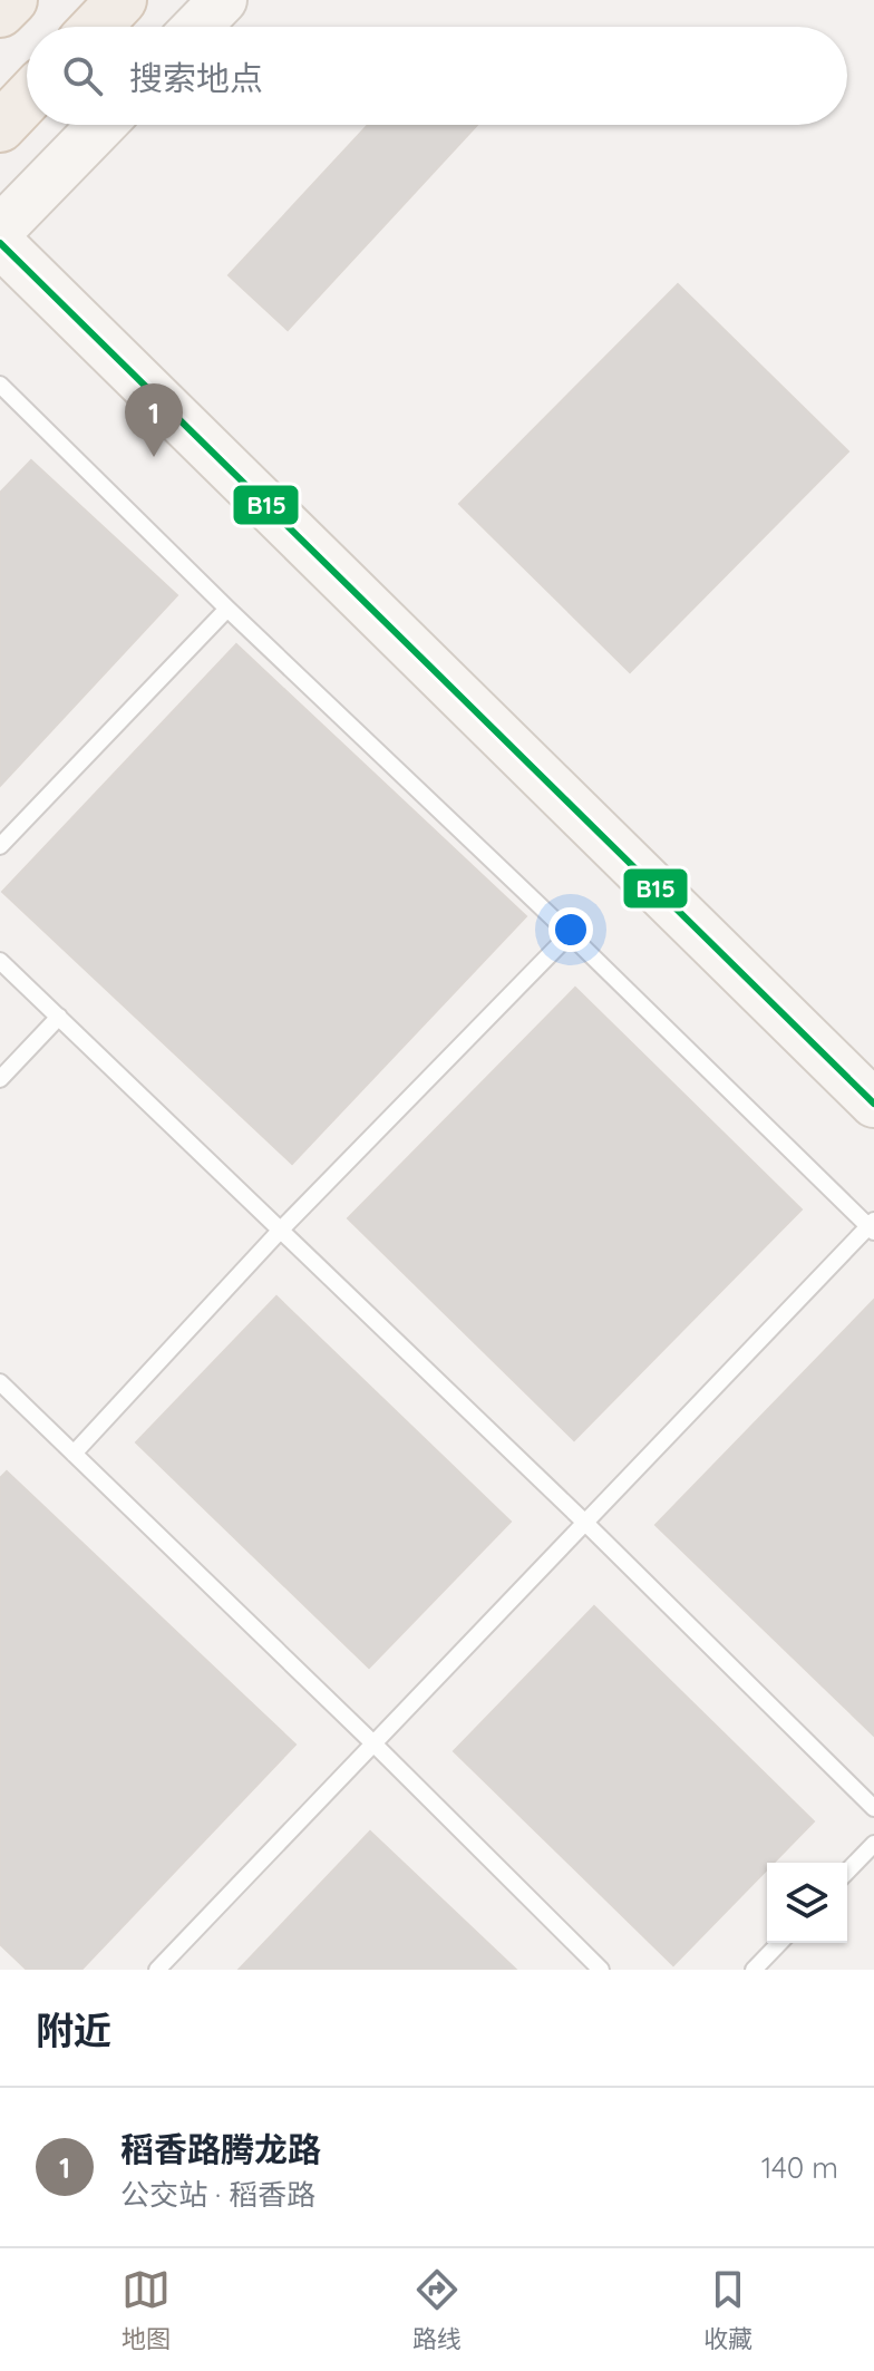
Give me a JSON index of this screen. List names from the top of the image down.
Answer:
{
  "lines": ["transit line B15"],
  "page": {
    "search": "搜索地点",
    "pins": "1",
    "heading": "附近",
    "list": [
      {
        "mark": "1",
        "name": "稻香路腾龙路",
        "note": "公交站 · 稻香路",
        "value": "140 m"
      }
    ],
    "nav": ["地图", "路线", "收藏"]
  }
}
